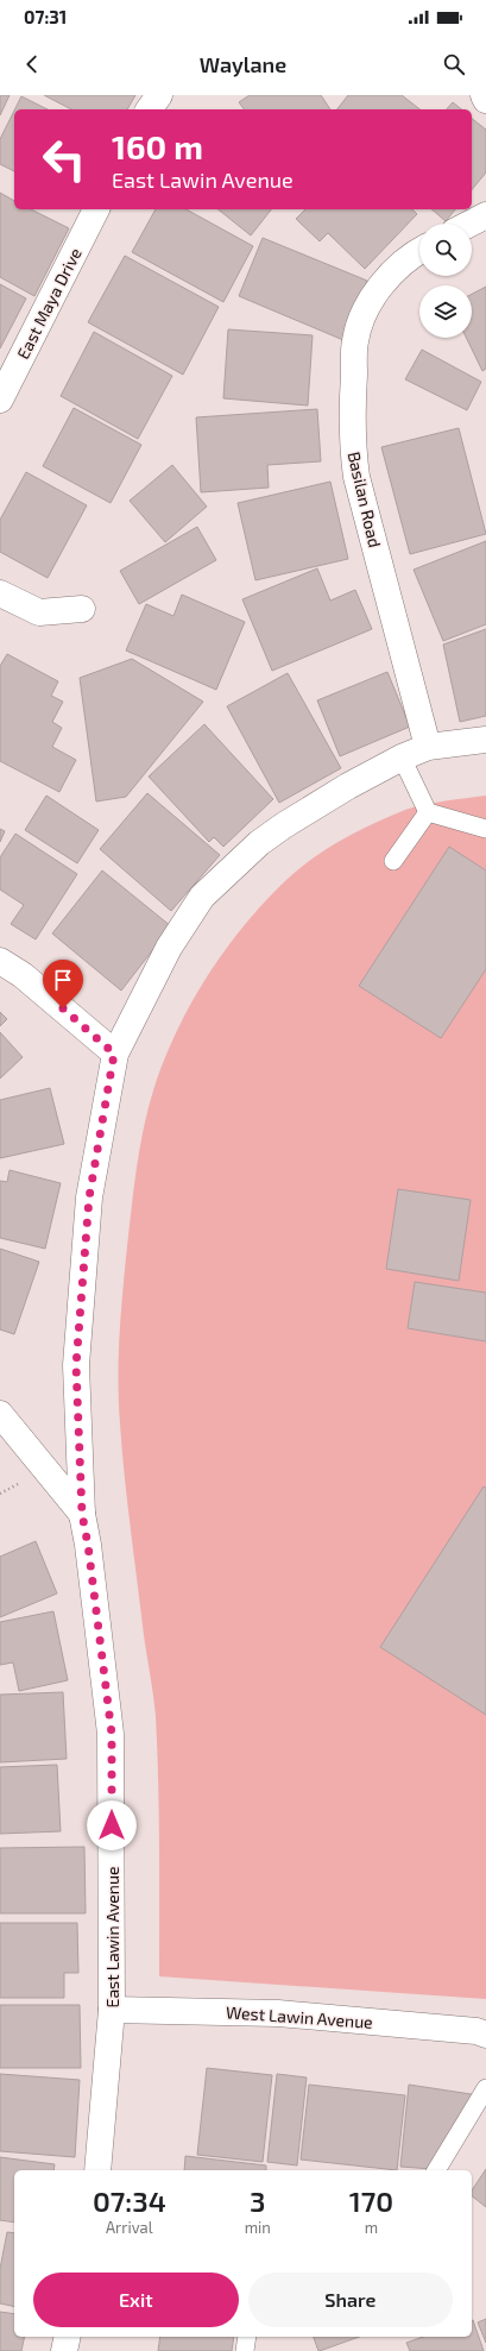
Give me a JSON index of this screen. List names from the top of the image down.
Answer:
{
  "streets": {
    "street": [
      "East Maya Drive",
      "Basilan Road",
      "East Lawin Avenue",
      "West Lawin Avenue"
    ]
  },
  "crossings": [
    ["Basilan Road", "East Lawin Avenue"],
    ["East Lawin Avenue", "West Lawin Avenue"]
  ],
  "page": {
    "status": "07:31",
    "header": "Waylane",
    "turn": ["160 m", "East Lawin Avenue"],
    "eta": [
      "07:34",
      "Arrival",
      "3",
      "min",
      "170",
      "m"
    ],
    "buttons": ["Exit", "Share"]
  }
}
